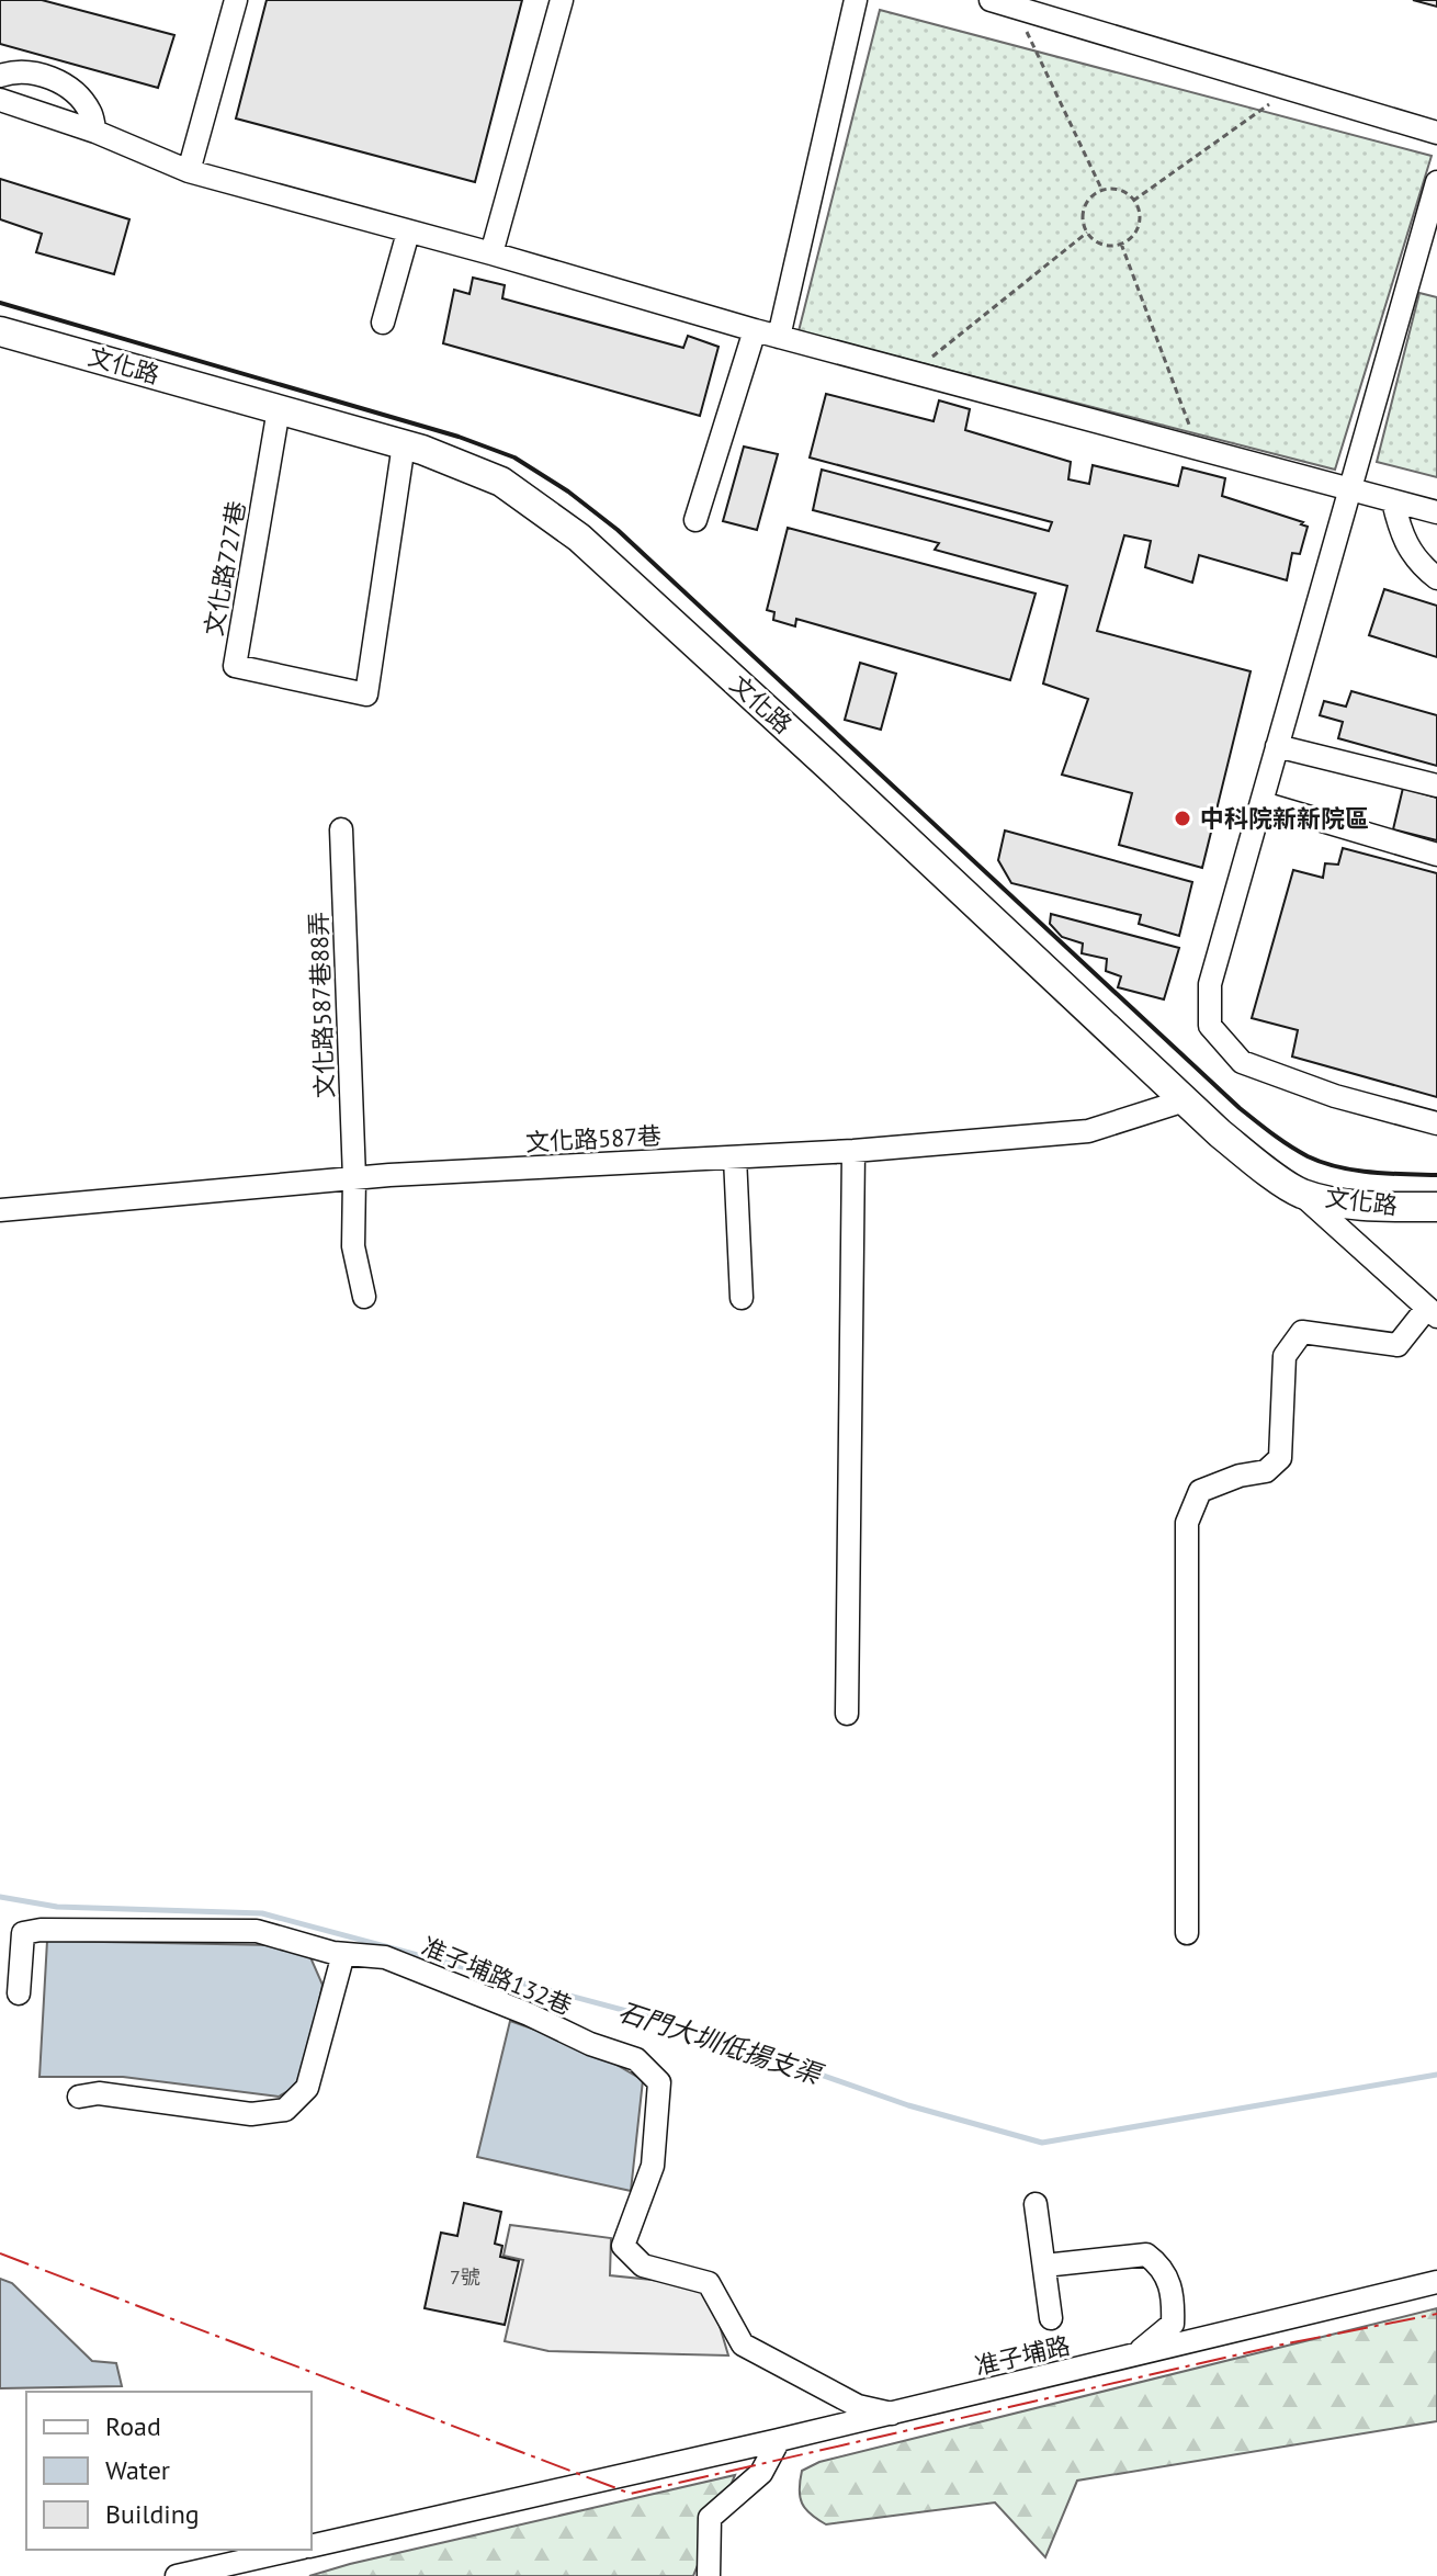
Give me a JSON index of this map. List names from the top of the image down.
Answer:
{
  "streets": {
    "main road": ["文化路"],
    "lane": [
      "文化路727巷",
      "文化路587巷88弄",
      "文化路587巷",
      "准子埔路132巷",
      "准子埔路"
    ]
  },
  "crossings": [
    ["文化路", "文化路727巷"],
    ["文化路", "文化路587巷"],
    ["文化路587巷88弄", "文化路587巷"],
    ["准子埔路132巷", "准子埔路"]
  ],
  "water": ["石門大圳低揚支渠"],
  "places": ["中科院新新院區"],
  "house_numbers": ["7號"],
  "legend": ["Road", "Water", "Building"]
}
